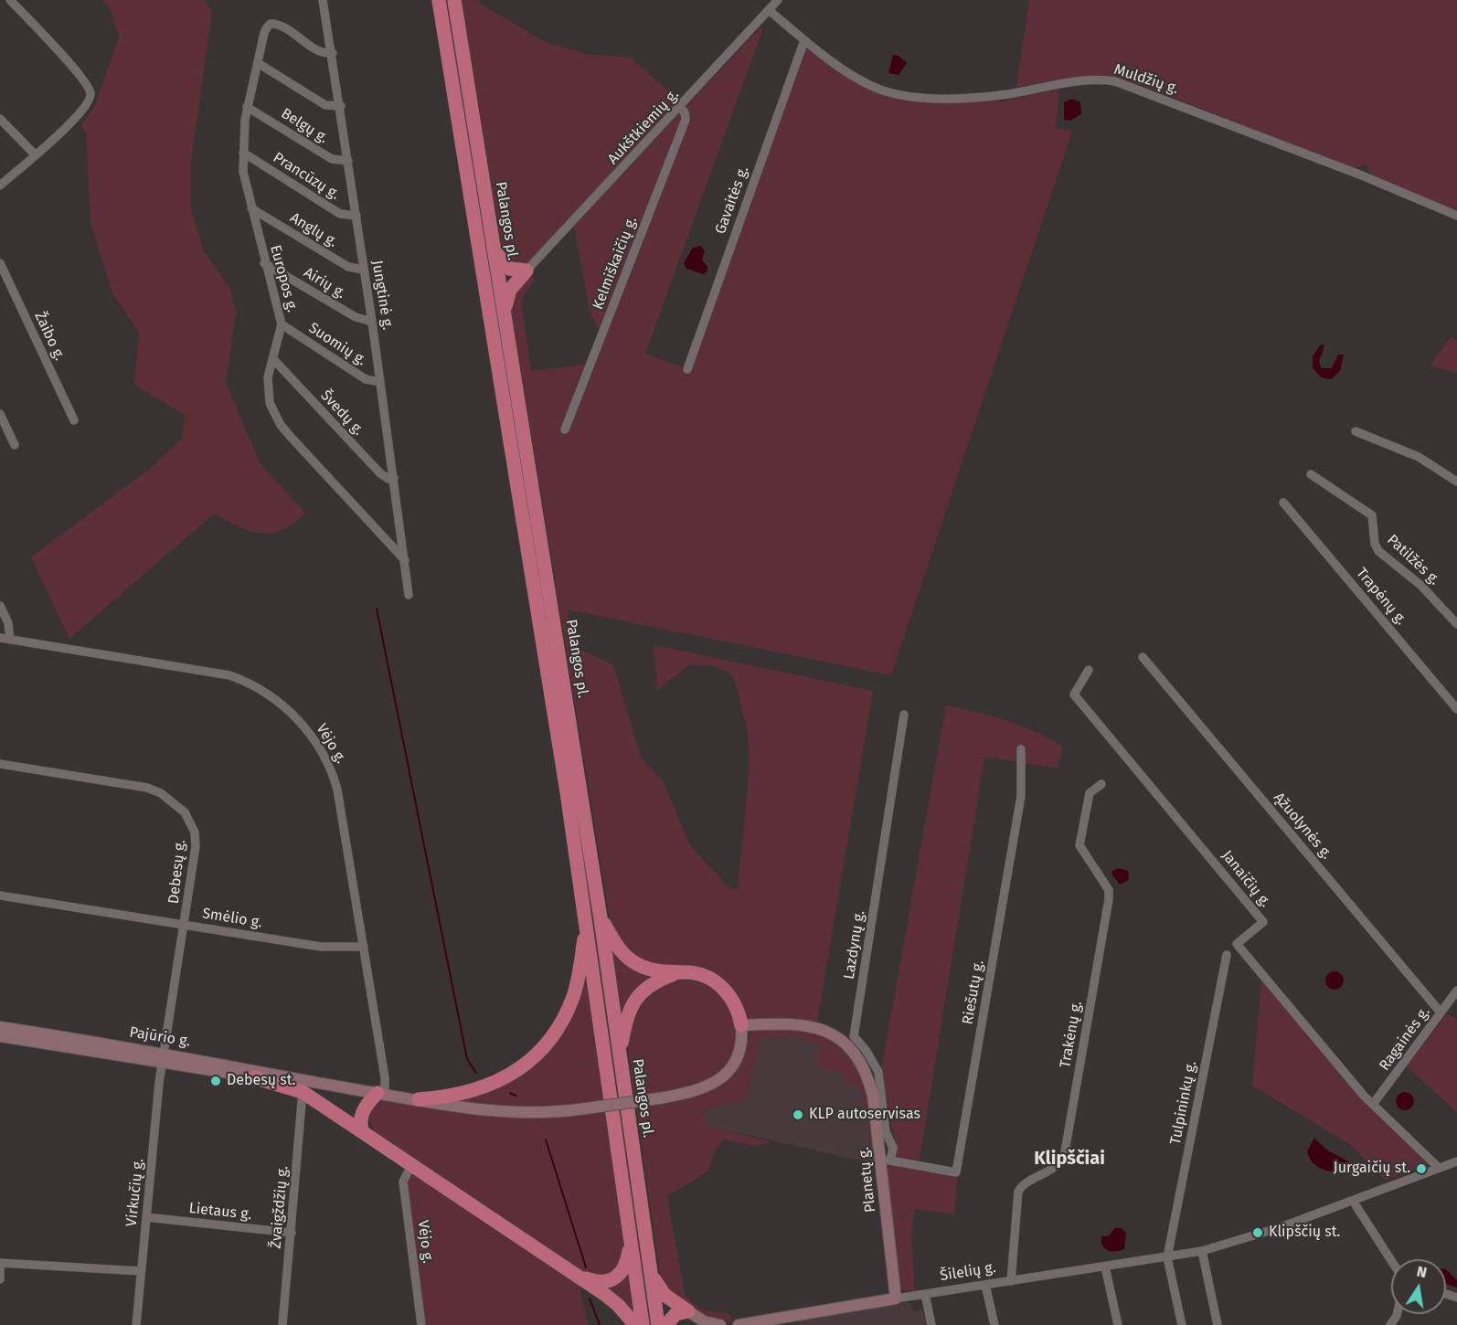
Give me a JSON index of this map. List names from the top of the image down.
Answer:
{
  "streets": {
    "highway": ["Palangos pl."],
    "main road": ["Pajūrio g.", "Planetų g.", "Šilelių g."],
    "street": [
      "Muldžių g.",
      "Belgų g.",
      "Aukštkiemių g.",
      "Prancūzų g.",
      "Gavaitės g.",
      "Anglų g.",
      "Kelmiškaičių g.",
      "Europos g.",
      "Airių g.",
      "Jungtinė g.",
      "Žaibo g.",
      "Suomių g.",
      "Švedų g.",
      "Patilžės g.",
      "Trapėnų g.",
      "Vėjo g.",
      "Ąžuolynės g.",
      "Debesų g.",
      "Janaičių g.",
      "Smėlio g.",
      "Lazdynų g.",
      "Riešutų g.",
      "Trakėnų g.",
      "Ragainės g.",
      "Tulpininkų g.",
      "Virkučių g.",
      "Žvaigždžių g.",
      "Lietaus g."
    ]
  },
  "crossings": [
    ["Muldžių g.", "Aukštkiemių g."],
    ["Muldžių g.", "Gavaitės g."],
    ["Belgų g.", "Europos g."],
    ["Belgų g.", "Jungtinė g."],
    ["Aukštkiemių g.", "Kelmiškaičių g."],
    ["Prancūzų g.", "Europos g."],
    ["Prancūzų g.", "Jungtinė g."],
    ["Anglų g.", "Europos g."],
    ["Anglų g.", "Jungtinė g."],
    ["Europos g.", "Airių g."],
    ["Europos g.", "Jungtinė g."],
    ["Europos g.", "Suomių g."],
    ["Europos g.", "Švedų g."],
    ["Airių g.", "Jungtinė g."],
    ["Jungtinė g.", "Suomių g."],
    ["Jungtinė g.", "Švedų g."],
    ["Vėjo g.", "Smėlio g."],
    ["Vėjo g.", "Pajūrio g."],
    ["Ąžuolynės g.", "Ragainės g."],
    ["Debesų g.", "Smėlio g."],
    ["Debesų g.", "Pajūrio g."],
    ["Debesų g.", "Virkučių g."],
    ["Janaičių g.", "Ragainės g."],
    ["Janaičių g.", "Šilelių g."],
    ["Lazdynų g.", "Riešutų g."],
    ["Lazdynų g.", "Planetų g."],
    ["Riešutų g.", "Planetų g."],
    ["Trakėnų g.", "Šilelių g."],
    ["Pajūrio g.", "Planetų g."],
    ["Pajūrio g.", "Virkučių g."],
    ["Tulpininkų g.", "Šilelių g."],
    ["Planetų g.", "Šilelių g."],
    ["Virkučių g.", "Lietaus g."],
    ["Žvaigždžių g.", "Lietaus g."]
  ],
  "districts": ["Klipščiai"],
  "places": [
    "Debesų st.",
    "KLP autoservisas",
    "Jurgaičių st.",
    "Klipščių st."
  ],
  "north": "top"
}
